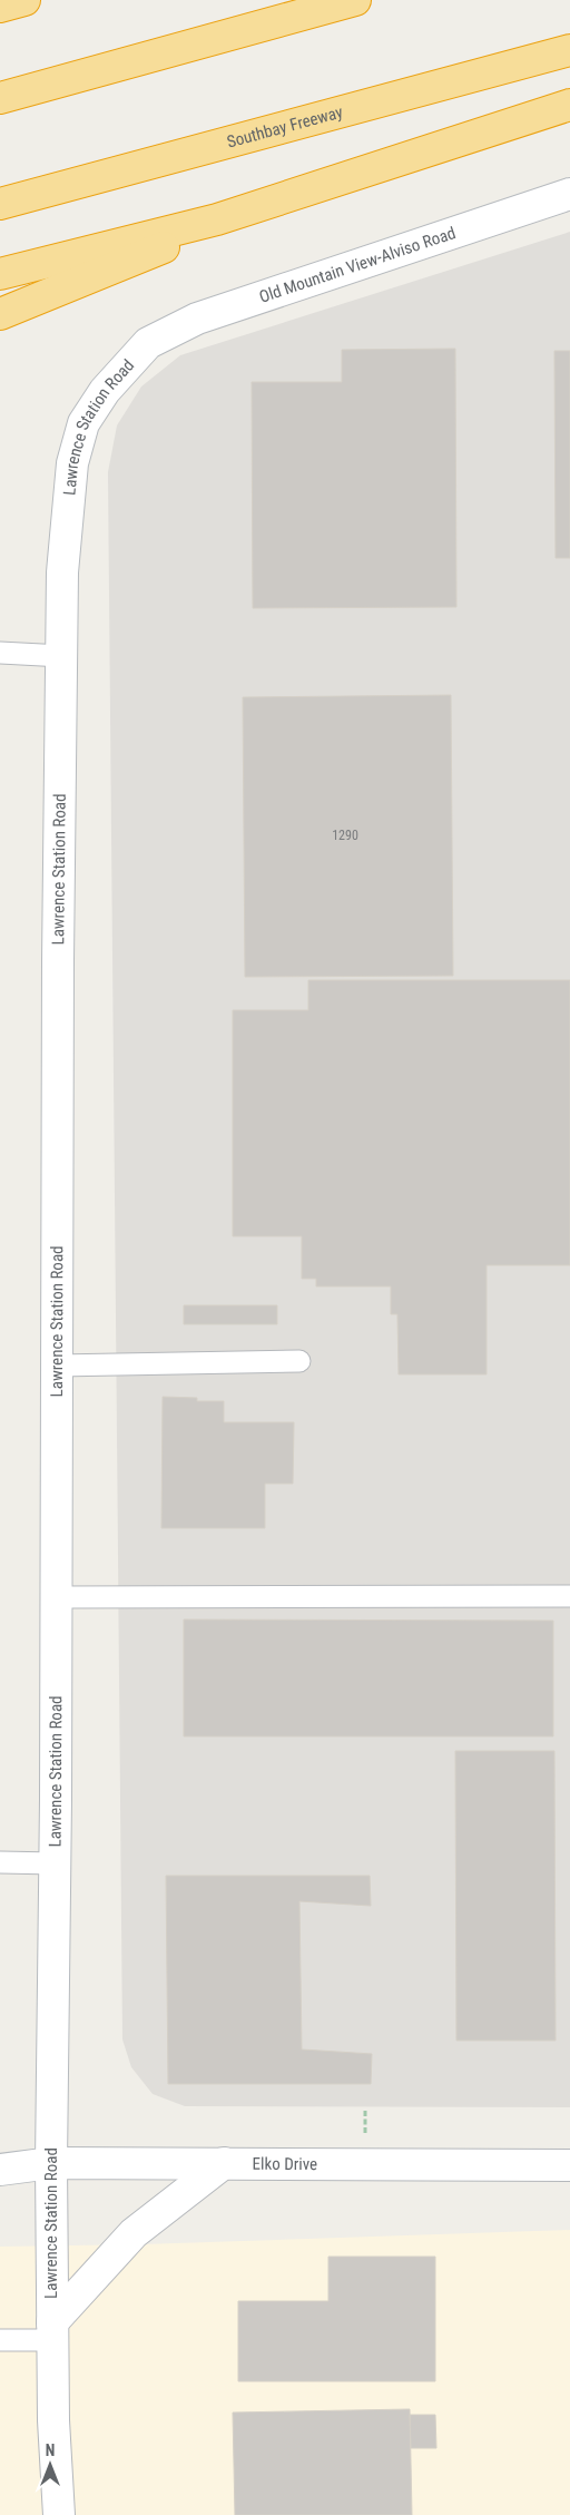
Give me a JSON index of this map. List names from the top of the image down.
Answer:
{
  "streets": {
    "highway": ["Southbay Freeway"],
    "street": ["Old Mountain View-Alviso Road", "Lawrence Station Road", "Elko Drive"]
  },
  "crossings": [
    ["Old Mountain View-Alviso Road", "Lawrence Station Road"],
    ["Lawrence Station Road", "Elko Drive"]
  ],
  "house_numbers": ["1290"],
  "north": "top"
}
